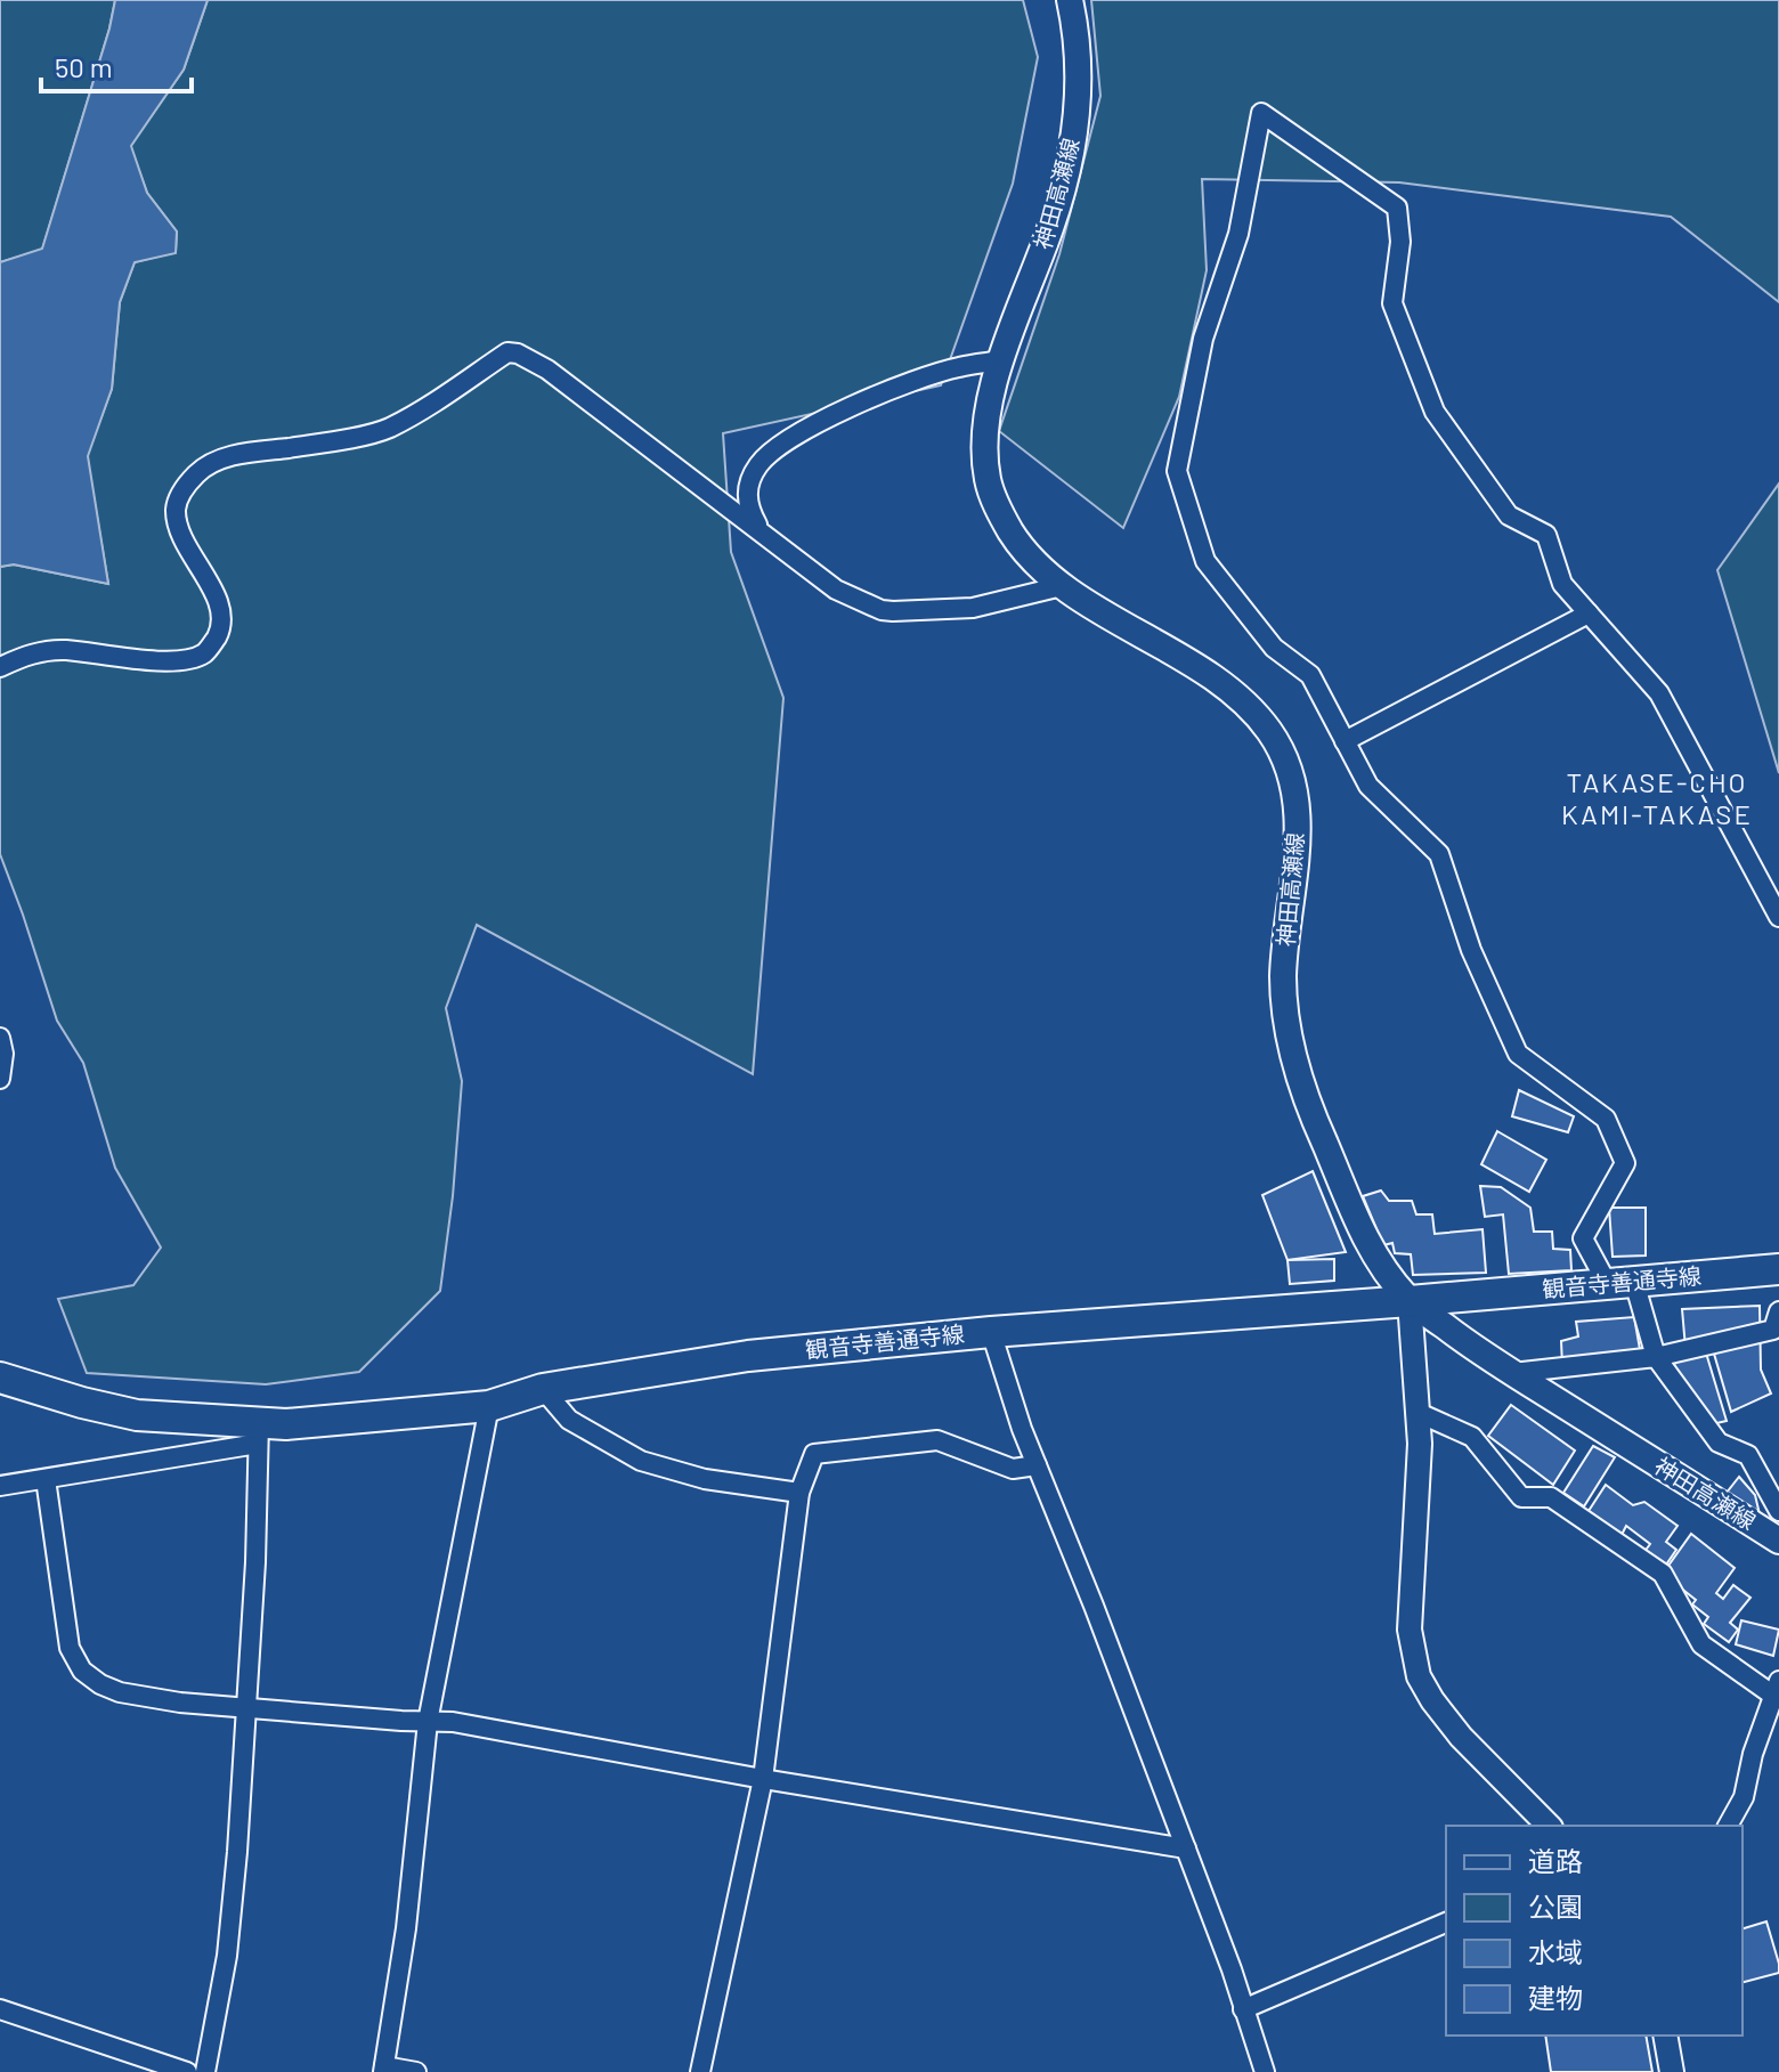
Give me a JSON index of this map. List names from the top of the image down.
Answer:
{
  "streets": {
    "main road": ["神田高瀬線", "観音寺善通寺線"]
  },
  "crossings": [
    ["神田高瀬線", "観音寺善通寺線"]
  ],
  "districts": ["TAKASE-CHO KAMI-TAKASE"],
  "legend": [
    "道路",
    "公園",
    "水域",
    "建物"
  ],
  "scale_bar": "50 m"
}
